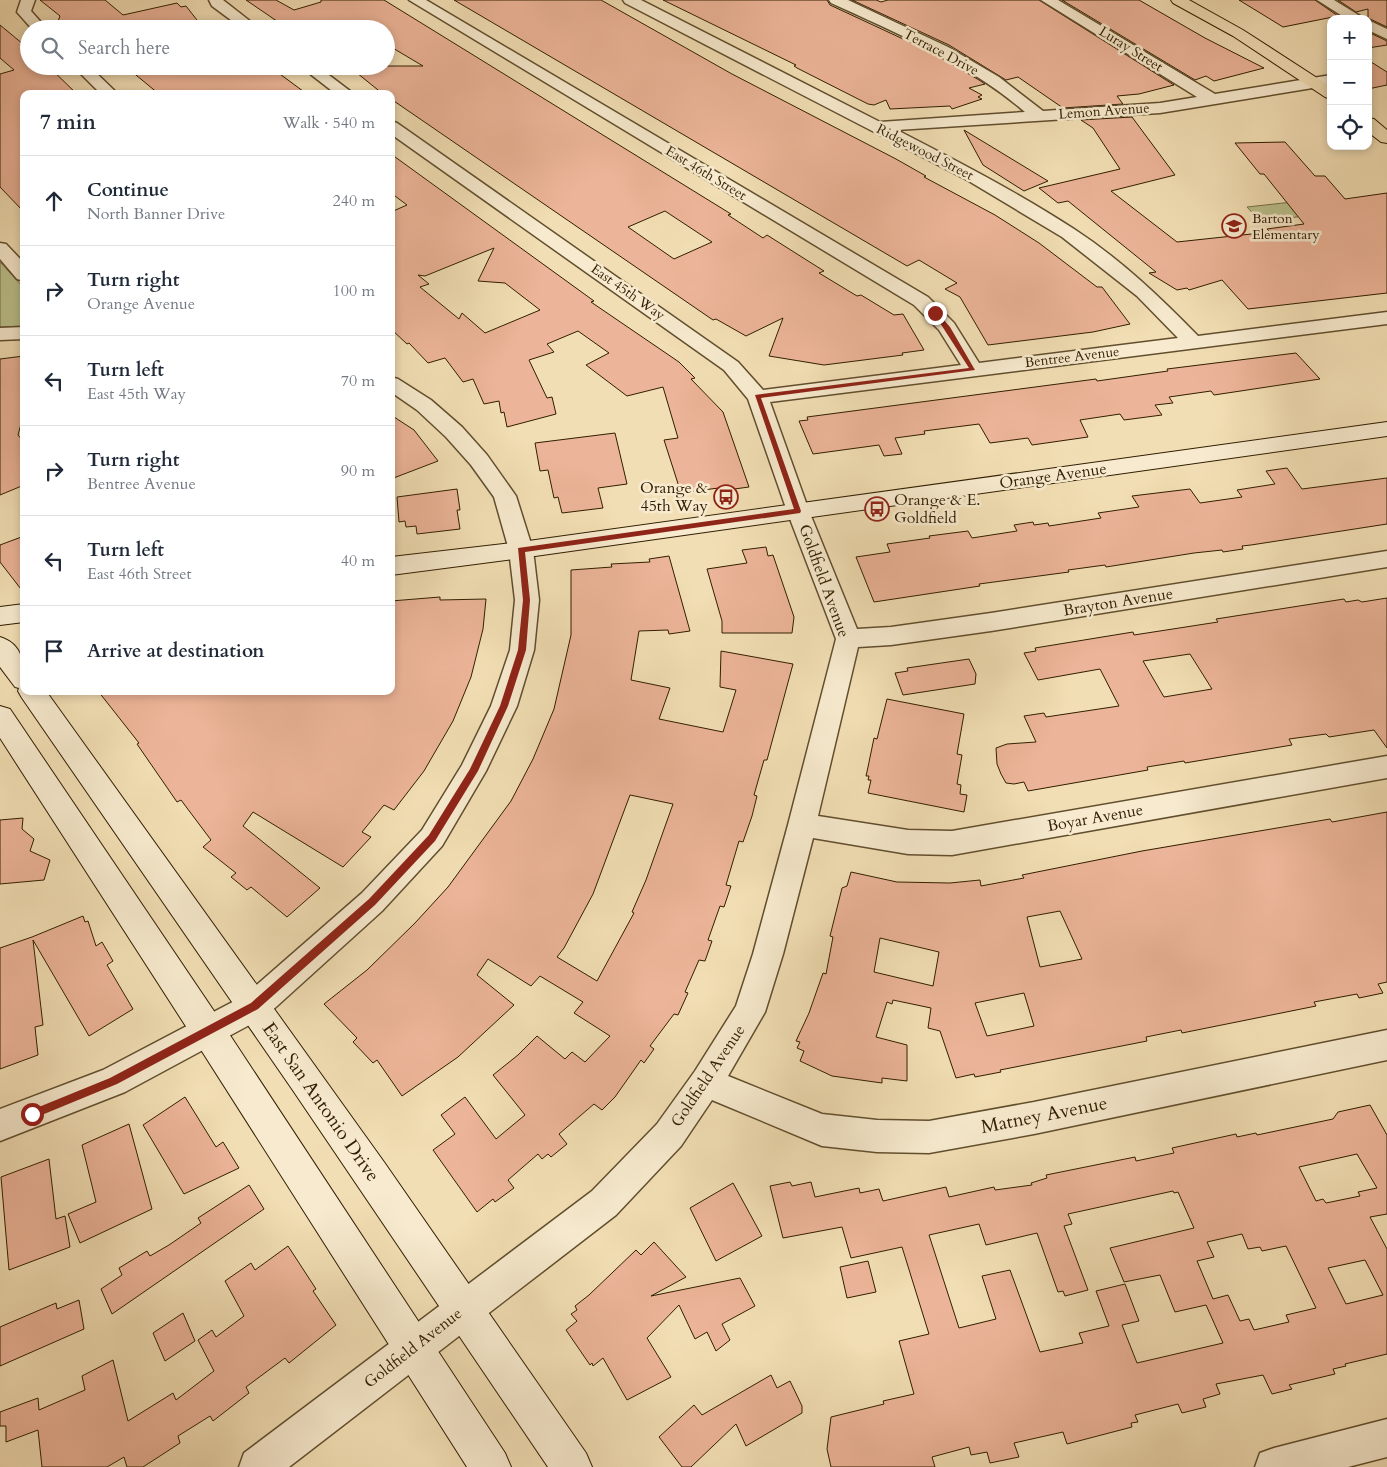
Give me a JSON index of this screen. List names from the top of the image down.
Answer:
{
  "streets": {
    "main road": ["Orange Avenue", "East San Antonio Drive"],
    "street": [
      "Luray Street",
      "Terrace Drive",
      "Lemon Avenue",
      "Ridgewood Street",
      "East 46th Street",
      "East 45th Way",
      "Bentree Avenue",
      "Goldfield Avenue",
      "Brayton Avenue",
      "Boyar Avenue",
      "Matney Avenue"
    ]
  },
  "crossings": [
    ["Luray Street", "Lemon Avenue"],
    ["Terrace Drive", "Lemon Avenue"],
    ["Lemon Avenue", "Ridgewood Street"],
    ["Ridgewood Street", "Bentree Avenue"],
    ["East 46th Street", "Bentree Avenue"],
    ["East 45th Way", "Bentree Avenue"],
    ["East 45th Way", "Orange Avenue"],
    ["East 45th Way", "Goldfield Avenue"],
    ["Orange Avenue", "Goldfield Avenue"],
    ["Goldfield Avenue", "Brayton Avenue"],
    ["Goldfield Avenue", "Boyar Avenue"],
    ["Goldfield Avenue", "East San Antonio Drive"],
    ["Goldfield Avenue", "Matney Avenue"]
  ],
  "places": {
    "school or university": ["Barton Elementary"],
    "bus stop": ["Orange & 45th Way", "Orange & E. Goldfield"]
  },
  "page": {
    "map_buttons": ["+", "−"],
    "search": "Search here",
    "heading": ["7 min", "Walk · 540 m"],
    "list": [
      ["Continue", "North Banner Drive", "240 m"],
      ["Turn right", "Orange Avenue", "100 m"],
      ["Turn left", "East 45th Way", "70 m"],
      ["Turn right", "Bentree Avenue", "90 m"],
      ["Turn left", "East 46th Street", "40 m"],
      "Arrive at destination"
    ]
  }
}
